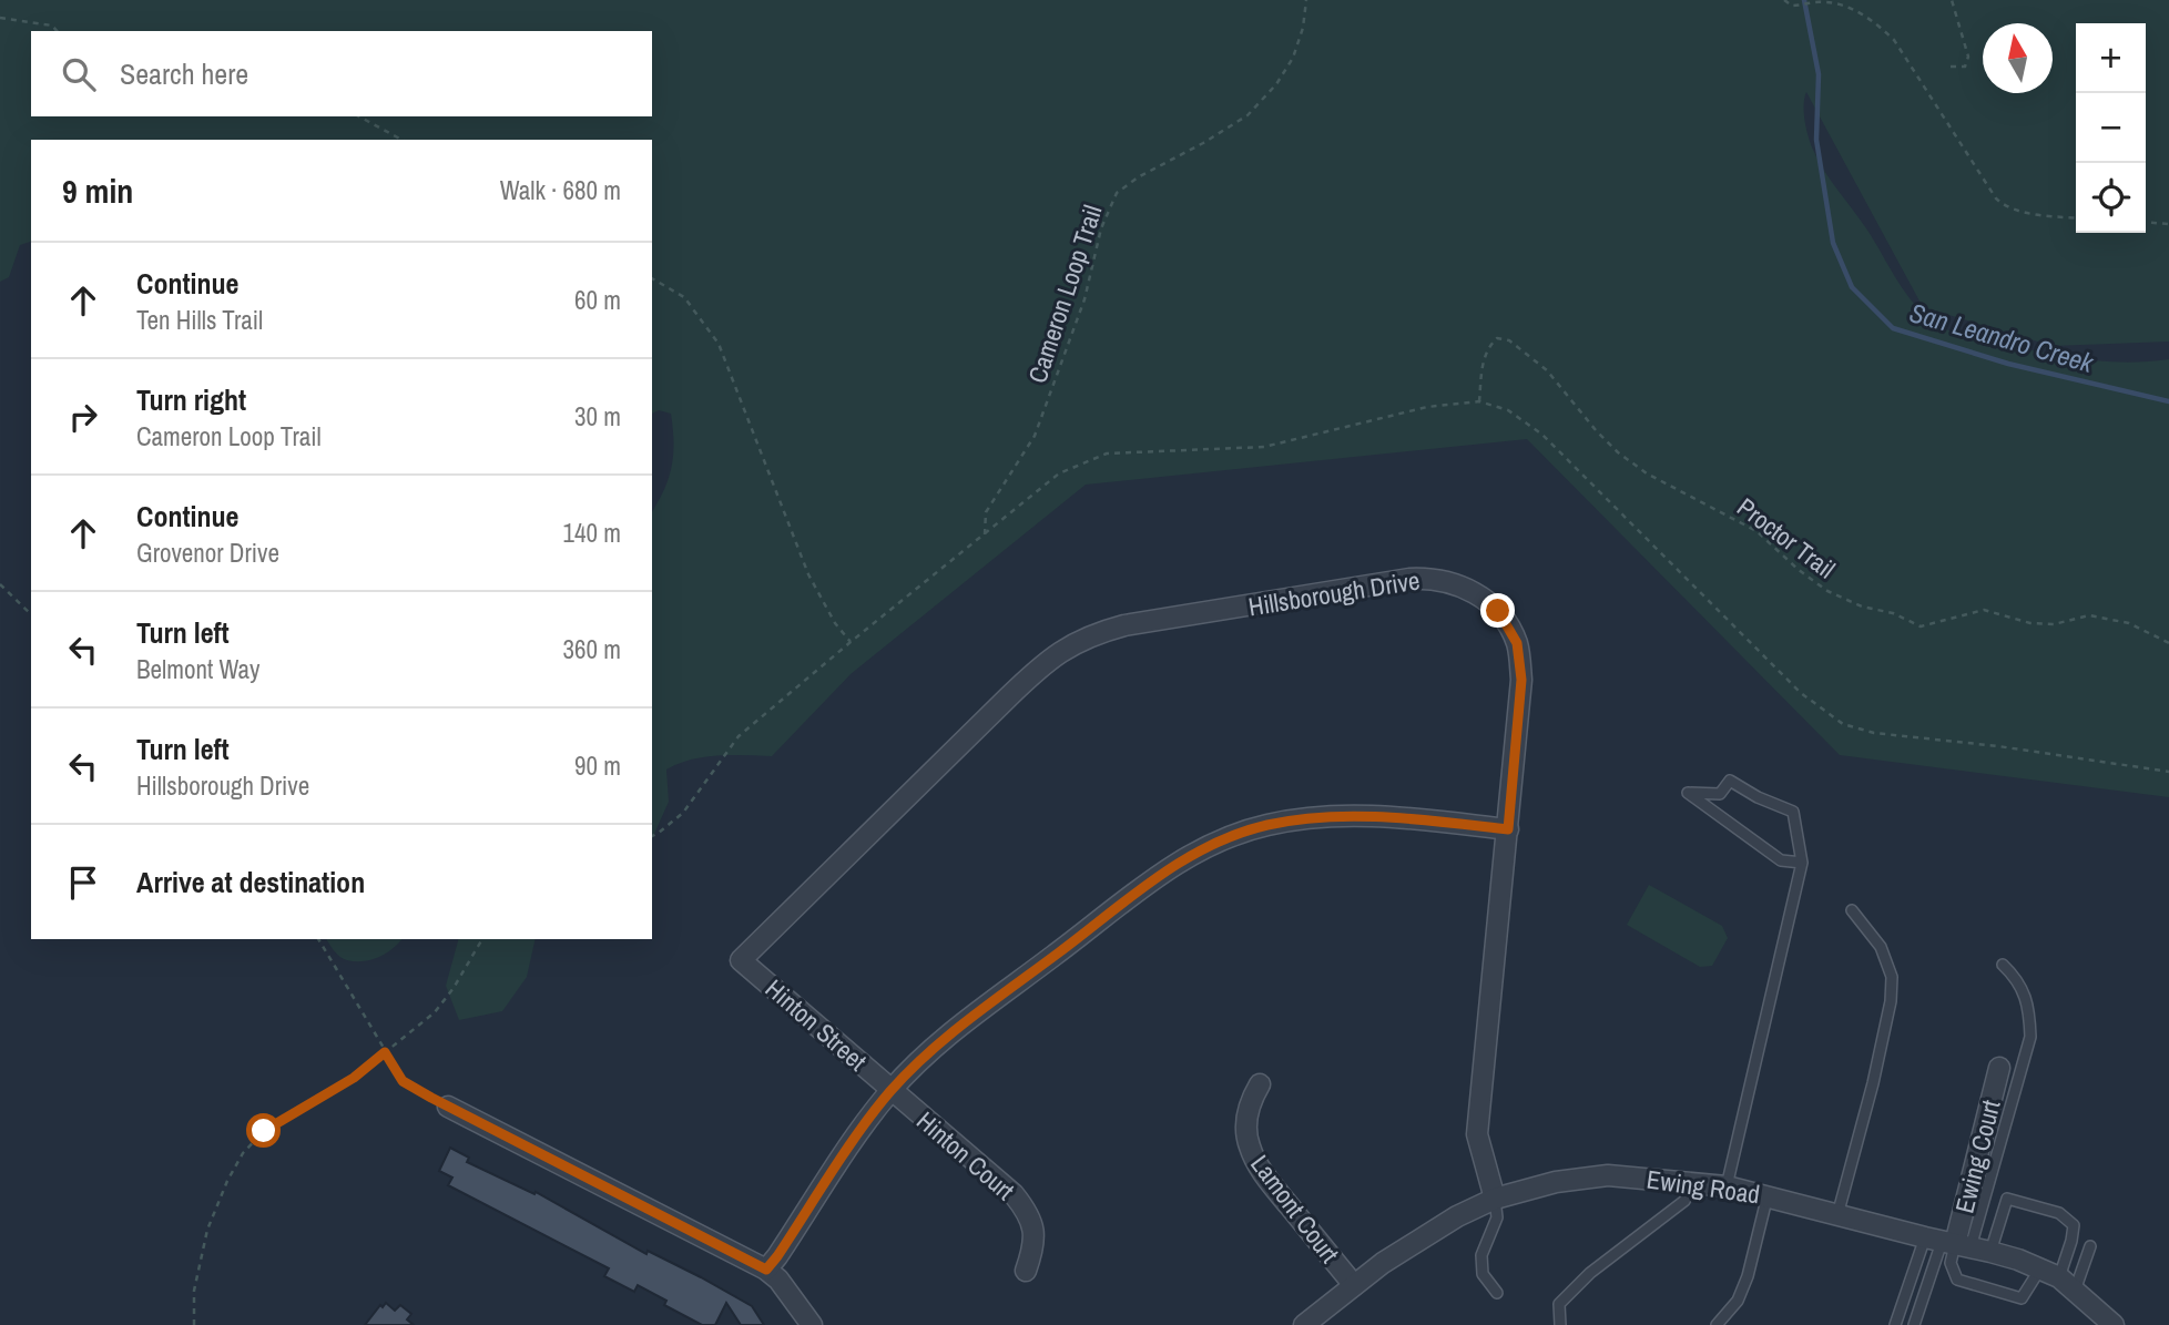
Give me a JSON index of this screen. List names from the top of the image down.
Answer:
{
  "streets": {
    "street": [
      "Hillsborough Drive",
      "Hinton Street",
      "Hinton Court",
      "Ewing Court",
      "Ewing Road",
      "Lamont Court"
    ],
    "path": ["Cameron Loop Trail", "Proctor Trail"]
  },
  "crossings": [
    ["Hillsborough Drive", "Hinton Street"],
    ["Hillsborough Drive", "Ewing Road"],
    ["Hinton Street", "Hinton Court"],
    ["Ewing Court", "Ewing Road"],
    ["Ewing Road", "Lamont Court"]
  ],
  "water": ["San Leandro Creek"],
  "north": "top",
  "page": {
    "map_buttons": ["+", "−"],
    "search": "Search here",
    "heading": ["9 min", "Walk · 680 m"],
    "list": [
      ["Continue", "Ten Hills Trail", "60 m"],
      ["Turn right", "Cameron Loop Trail", "30 m"],
      ["Continue", "Grovenor Drive", "140 m"],
      ["Turn left", "Belmont Way", "360 m"],
      ["Turn left", "Hillsborough Drive", "90 m"],
      "Arrive at destination"
    ]
  }
}
